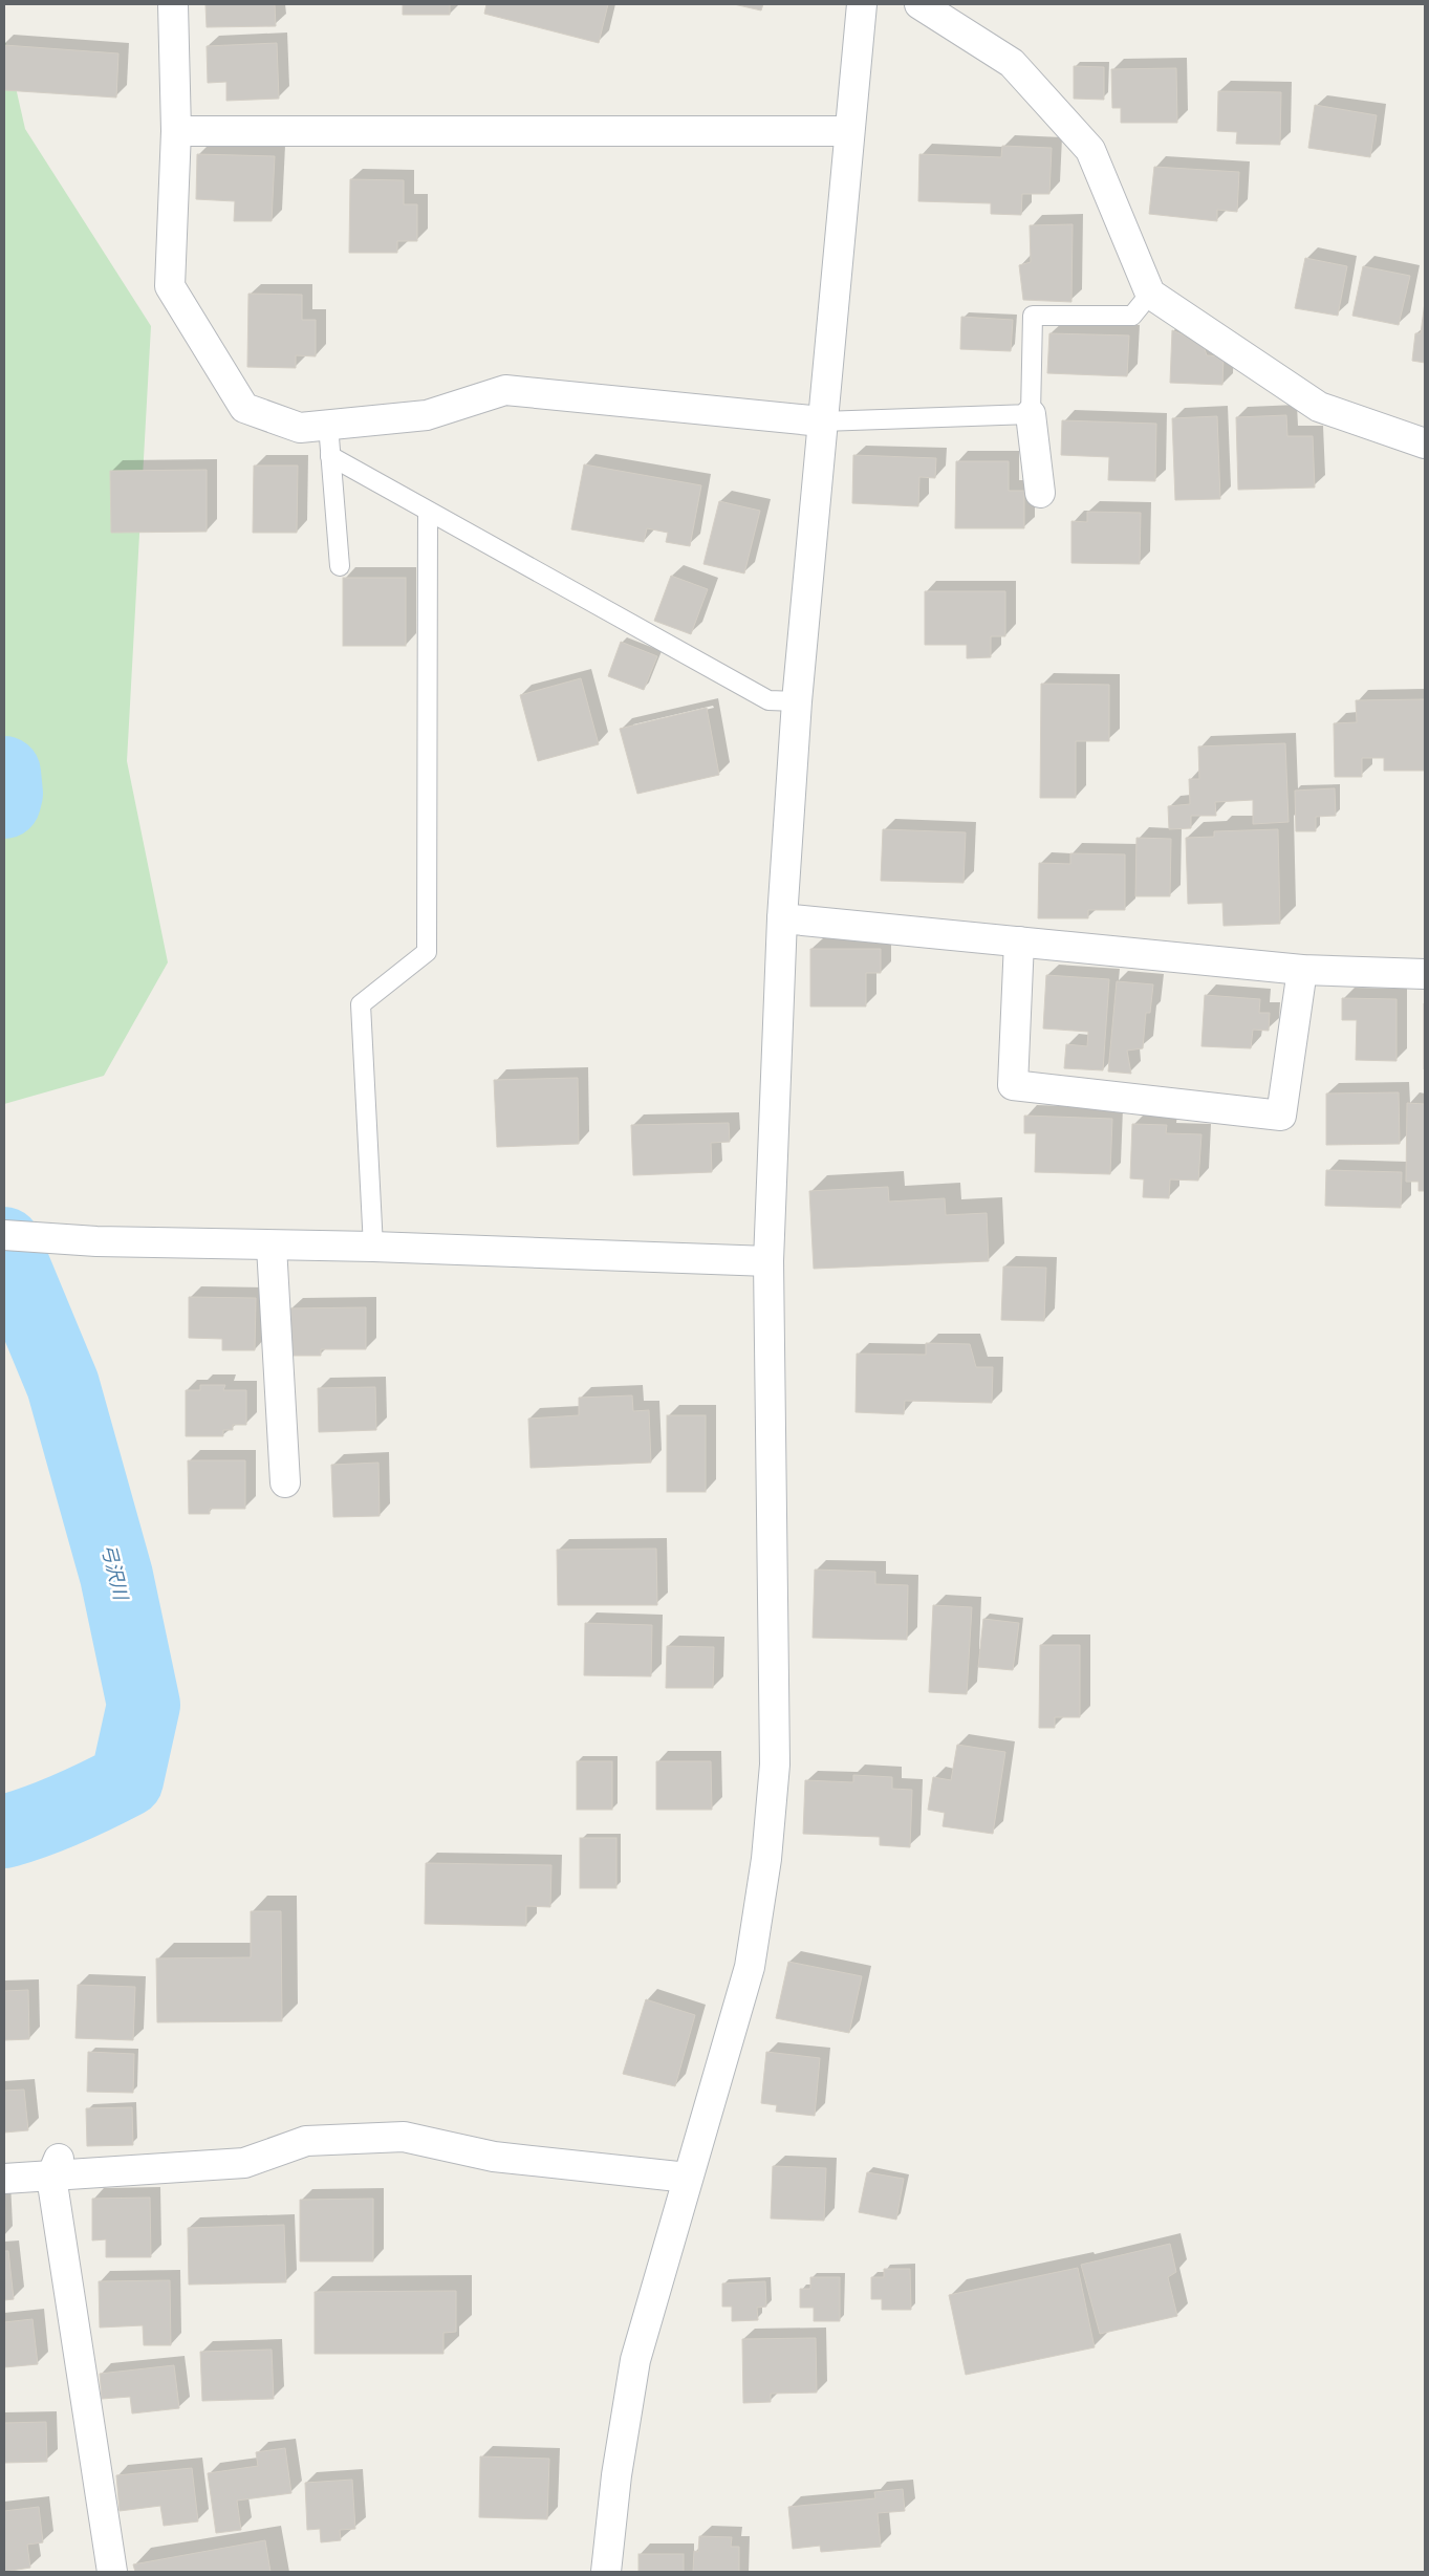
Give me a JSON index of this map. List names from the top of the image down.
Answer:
{
  "water": ["弓沢川"]
}
